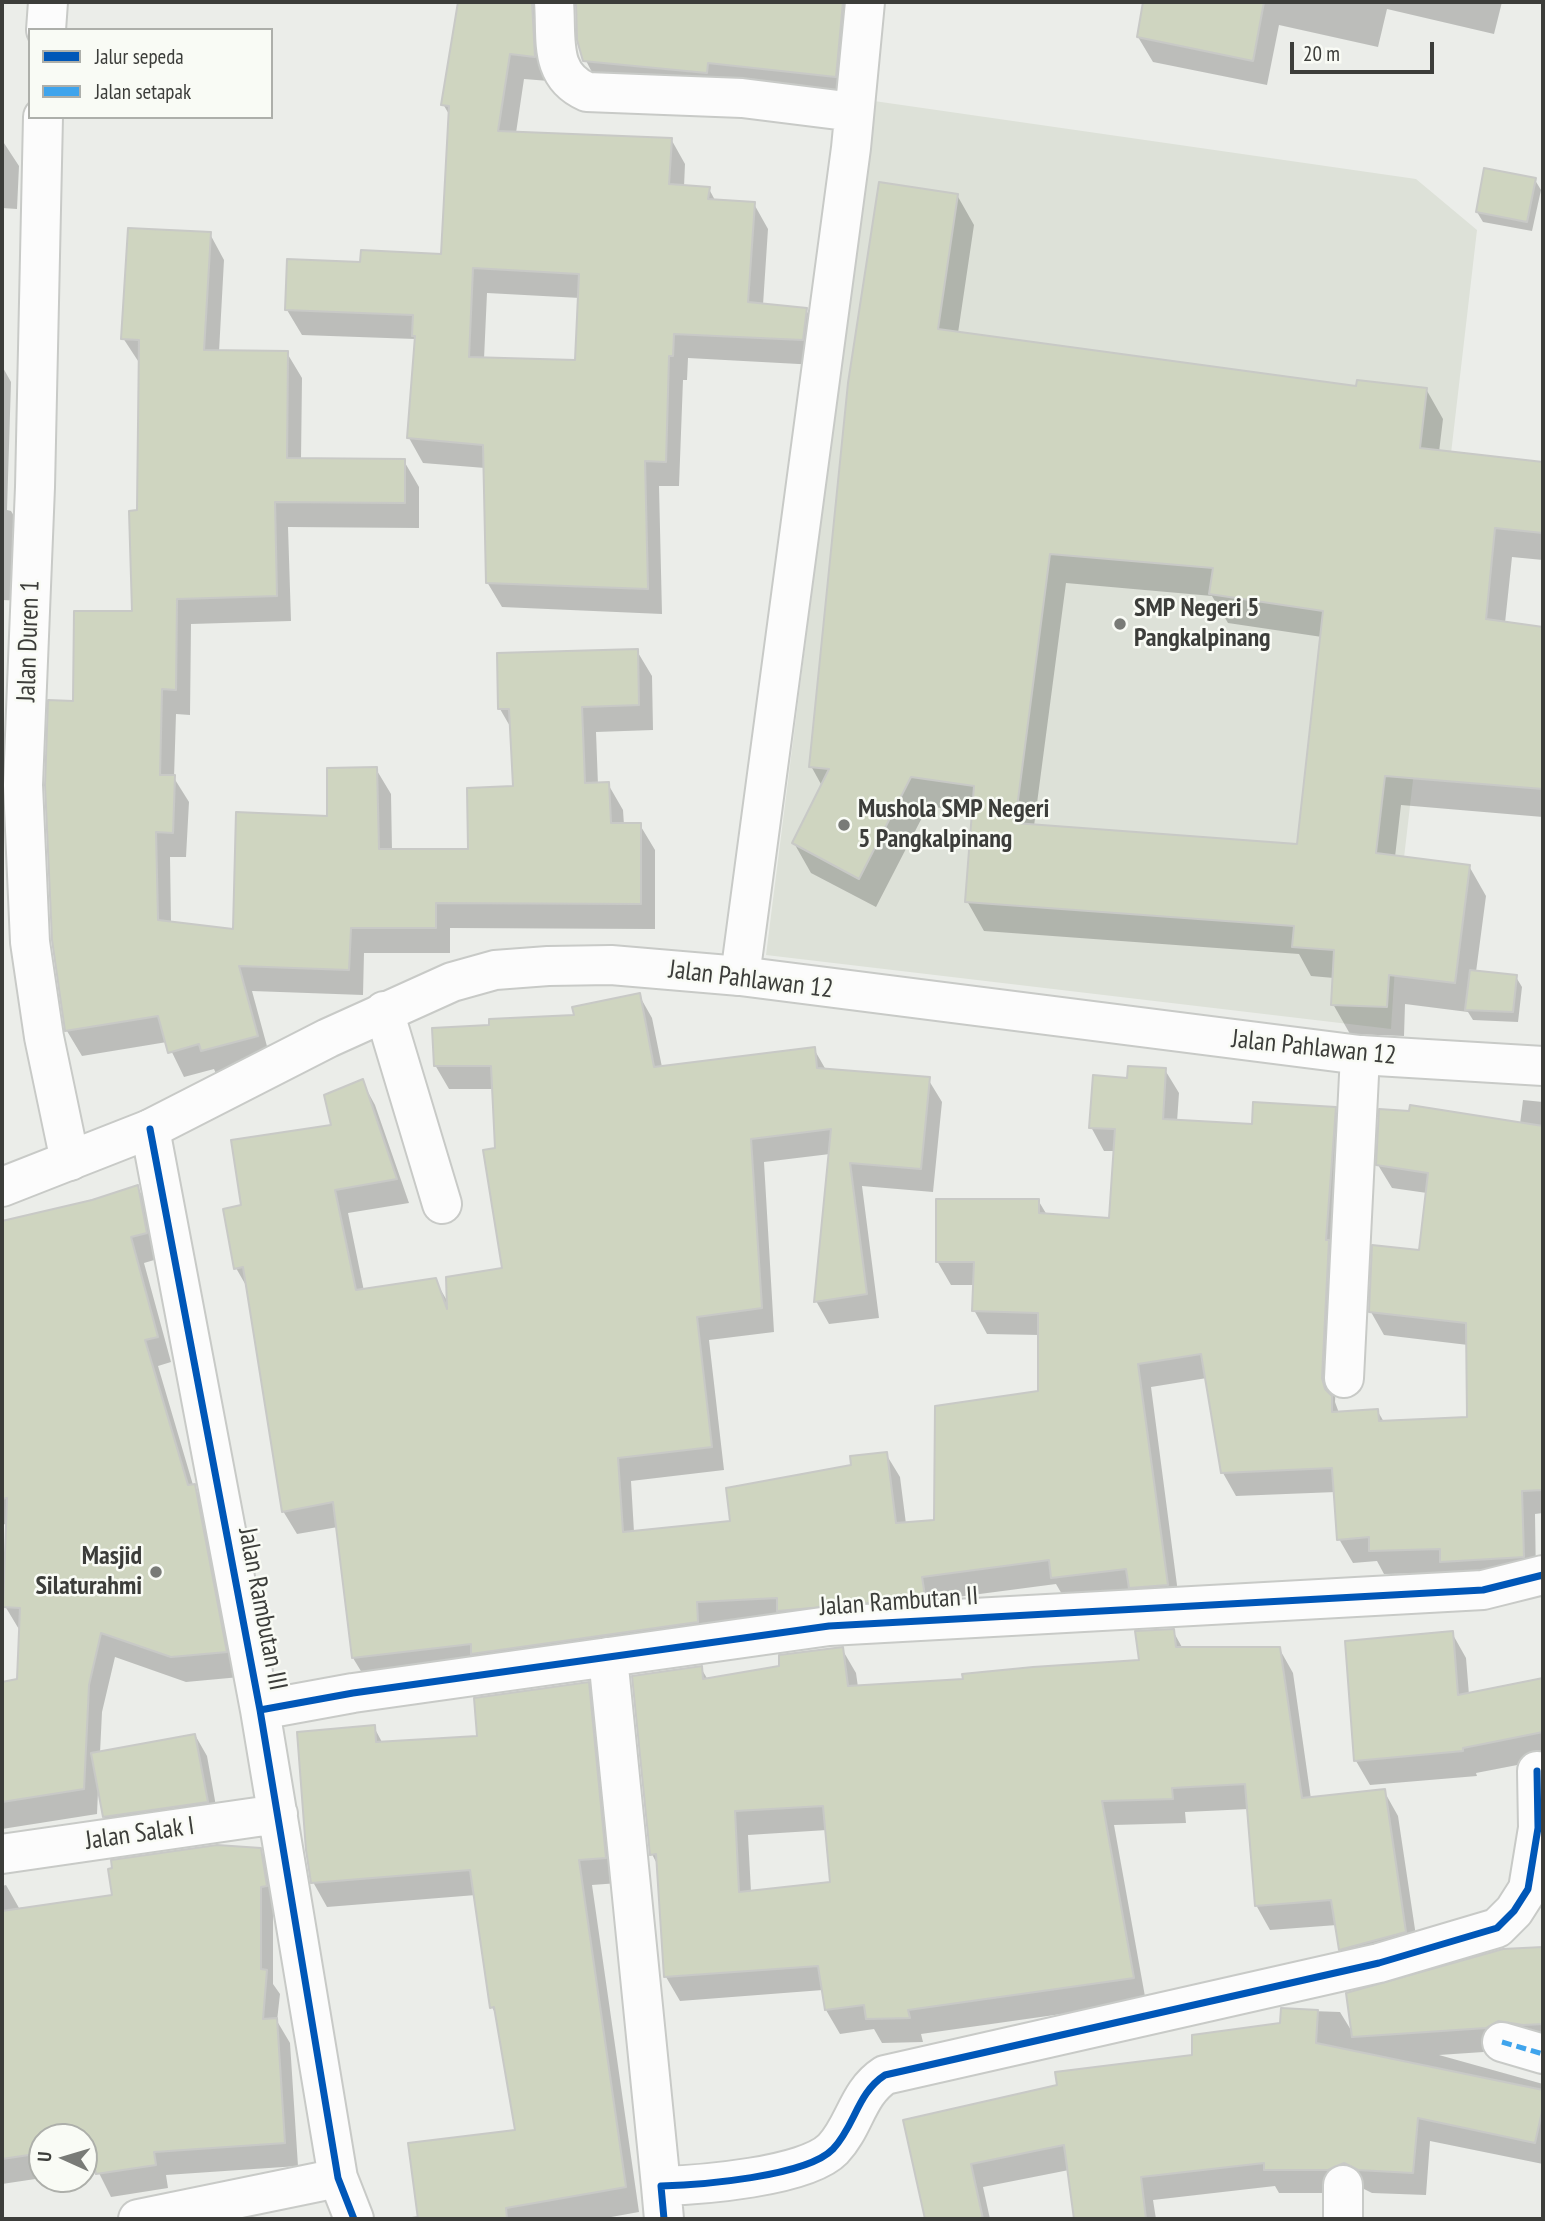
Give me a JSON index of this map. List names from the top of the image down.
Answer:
{
  "streets": {
    "street": [
      "Jalan Duren 1",
      "Jalan Pahlawan 12",
      "Jalan Rambutan II",
      "Jalan Rambutan III",
      "Jalan Salak I"
    ]
  },
  "crossings": [
    ["Jalan Duren 1", "Jalan Pahlawan 12"],
    ["Jalan Pahlawan 12", "Jalan Rambutan III"],
    ["Jalan Rambutan II", "Jalan Rambutan III"],
    ["Jalan Rambutan III", "Jalan Salak I"]
  ],
  "places": ["SMP Negeri 5 Pangkalpinang", "Mushola SMP Negeri 5 Pangkalpinang", "Masjid Silaturahmi"],
  "legend": ["Jalur sepeda", "Jalan setapak"],
  "scale_bar": "20 m",
  "north": "left"
}
